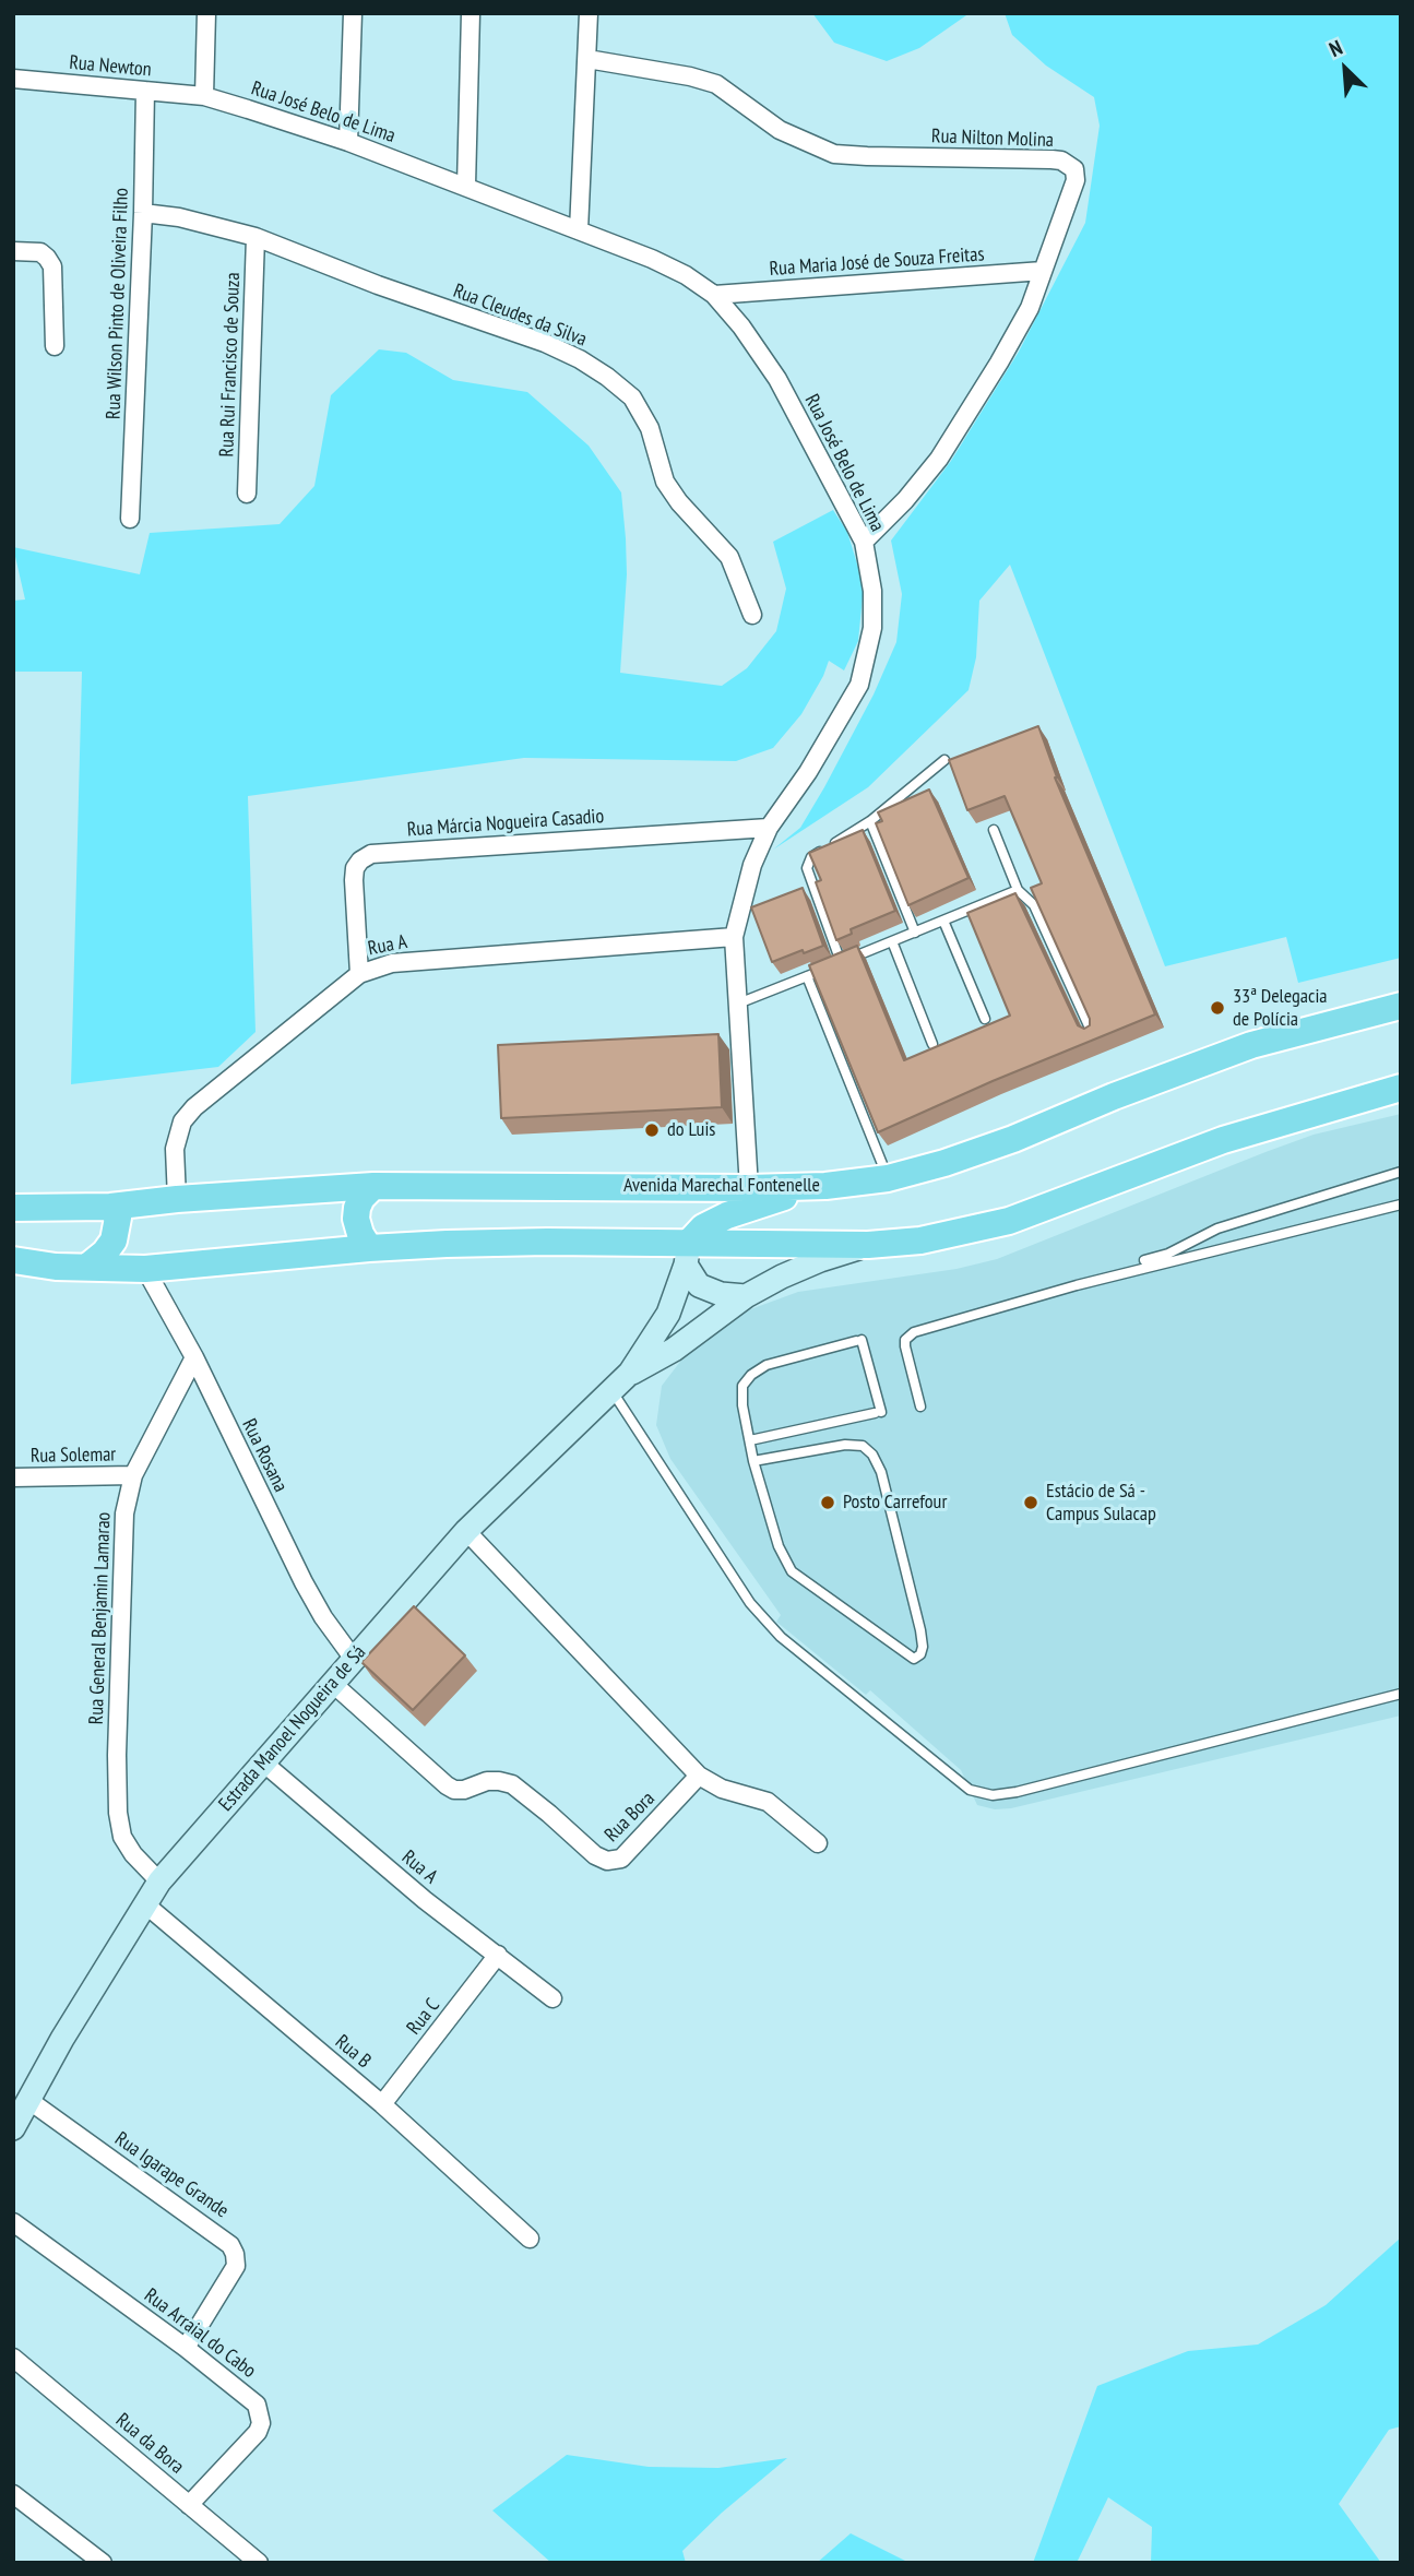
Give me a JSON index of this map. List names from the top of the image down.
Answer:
{
  "streets": {
    "main road": ["Avenida Marechal Fontenelle", "Estrada Manoel Nogueira de Sá"],
    "street": [
      "Rua Newton",
      "Rua José Belo de Lima",
      "Rua Nilton Molina",
      "Rua Maria José de Souza Freitas",
      "Rua Wilson Pinto de Oliveira Filho",
      "Rua Cleudes da Silva",
      "Rua Rui Francisco de Souza",
      "Rua Márcia Nogueira Casadio",
      "Rua A",
      "Rua Solemar",
      "Rua Rosana",
      "Rua General Benjamin Lamarao",
      "Rua Bora",
      "Rua C",
      "Rua B",
      "Rua Igarape Grande",
      "Rua Arraial do Cabo",
      "Rua da Bora"
    ]
  },
  "crossings": [
    ["Rua Newton", "Rua José Belo de Lima"],
    ["Rua Newton", "Rua Wilson Pinto de Oliveira Filho"],
    ["Rua José Belo de Lima", "Rua Nilton Molina"],
    ["Rua José Belo de Lima", "Rua Maria José de Souza Freitas"],
    ["Rua José Belo de Lima", "Rua Márcia Nogueira Casadio"],
    ["Rua José Belo de Lima", "Rua A"],
    ["Rua José Belo de Lima", "Avenida Marechal Fontenelle"],
    ["Rua Nilton Molina", "Rua Maria José de Souza Freitas"],
    ["Rua Wilson Pinto de Oliveira Filho", "Rua Cleudes da Silva"],
    ["Rua Cleudes da Silva", "Rua Rui Francisco de Souza"],
    ["Rua Márcia Nogueira Casadio", "Rua A"],
    ["Rua A", "Avenida Marechal Fontenelle"],
    ["Rua A", "Estrada Manoel Nogueira de Sá"],
    ["Rua A", "Rua C"],
    ["Rua Solemar", "Rua General Benjamin Lamarao"],
    ["Rua Rosana", "Rua General Benjamin Lamarao"],
    ["Rua Rosana", "Estrada Manoel Nogueira de Sá"],
    ["Rua General Benjamin Lamarao", "Estrada Manoel Nogueira de Sá"],
    ["Estrada Manoel Nogueira de Sá", "Rua Bora"],
    ["Estrada Manoel Nogueira de Sá", "Rua B"],
    ["Estrada Manoel Nogueira de Sá", "Rua Igarape Grande"],
    ["Rua C", "Rua B"],
    ["Rua Igarape Grande", "Rua Arraial do Cabo"],
    ["Rua Arraial do Cabo", "Rua da Bora"]
  ],
  "places": [
    "33ª Delegacia de Polícia",
    "do Luis",
    "Posto Carrefour",
    "Estácio de Sá - Campus Sulacap"
  ],
  "north": "top left"
}
